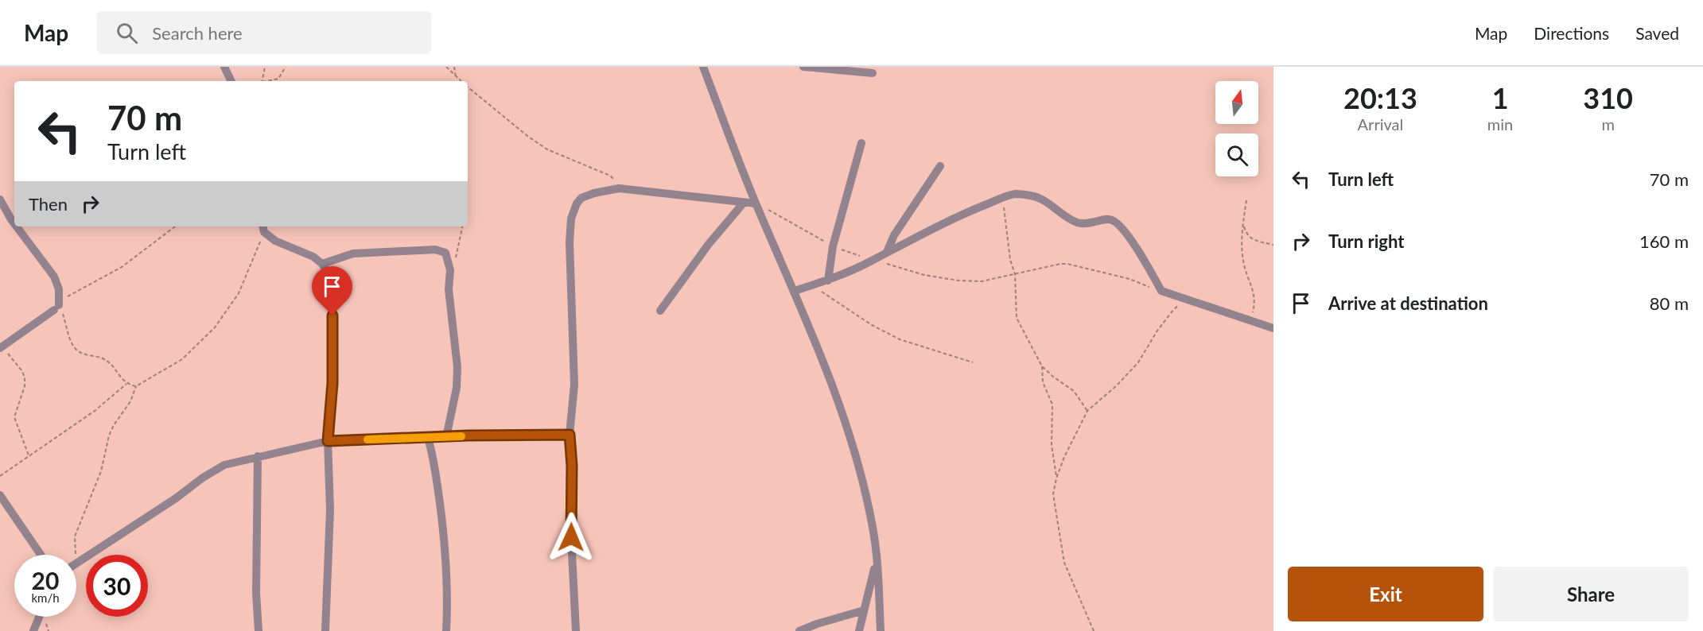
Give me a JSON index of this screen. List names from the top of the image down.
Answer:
{
  "north": "top",
  "page": {
    "header": "Map",
    "search": "Search here",
    "nav": ["Map", "Directions", "Saved"],
    "eta": [
      "20:13",
      "Arrival",
      "1",
      "min",
      "310",
      "m"
    ],
    "turn": ["70 m", "Turn left"],
    "list": [
      {
        "name": "Turn left",
        "value": "70 m"
      },
      {
        "name": "Turn right",
        "value": "160 m"
      },
      {
        "name": "Arrive at destination",
        "value": "80 m"
      }
    ],
    "then": "Then",
    "speed": "20 km/h",
    "limit": "30",
    "buttons": ["Exit", "Share"]
  }
}
